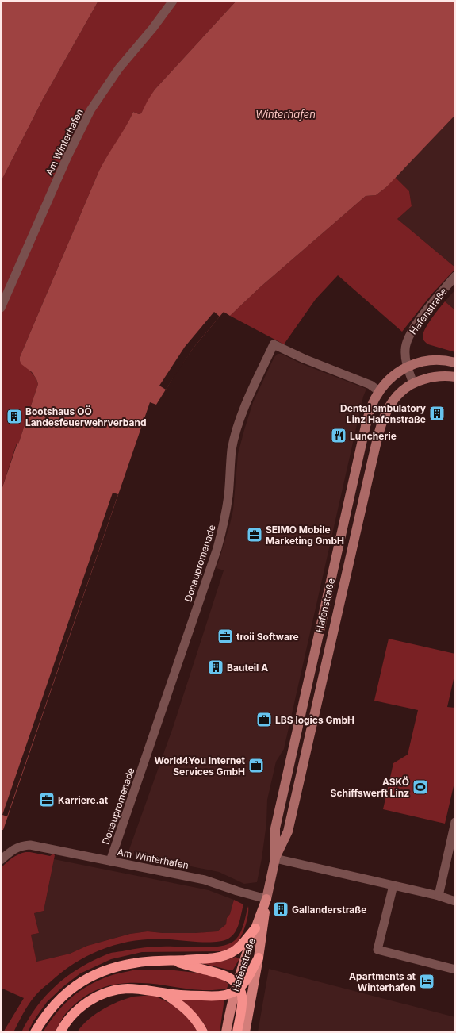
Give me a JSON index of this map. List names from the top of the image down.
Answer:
{
  "streets": {
    "main road": ["Hafenstraße"],
    "street": ["Am Winterhafen", "Donaupromenade"]
  },
  "crossings": [
    ["Am Winterhafen", "Hafenstraße"],
    ["Am Winterhafen", "Donaupromenade"],
    ["Hafenstraße", "Donaupromenade"]
  ],
  "water": ["Winterhafen"],
  "places": {
    "building": [
      "Dental ambulatory Linz Hafenstraße",
      "Bootshaus OÖ Landesfeuerwehrverband",
      "Bauteil A",
      "Gallanderstraße"
    ],
    "restaurant": ["Luncherie"],
    "office": [
      "SEIMO Mobile Marketing GmbH",
      "troii Software",
      "LBS logics GmbH",
      "World4You Internet Services GmbH",
      "Karriere.at"
    ],
    "sports": ["ASKÖ Schiffswerft Linz"],
    "hotel": ["Apartments at Winterhafen"]
  }
}
